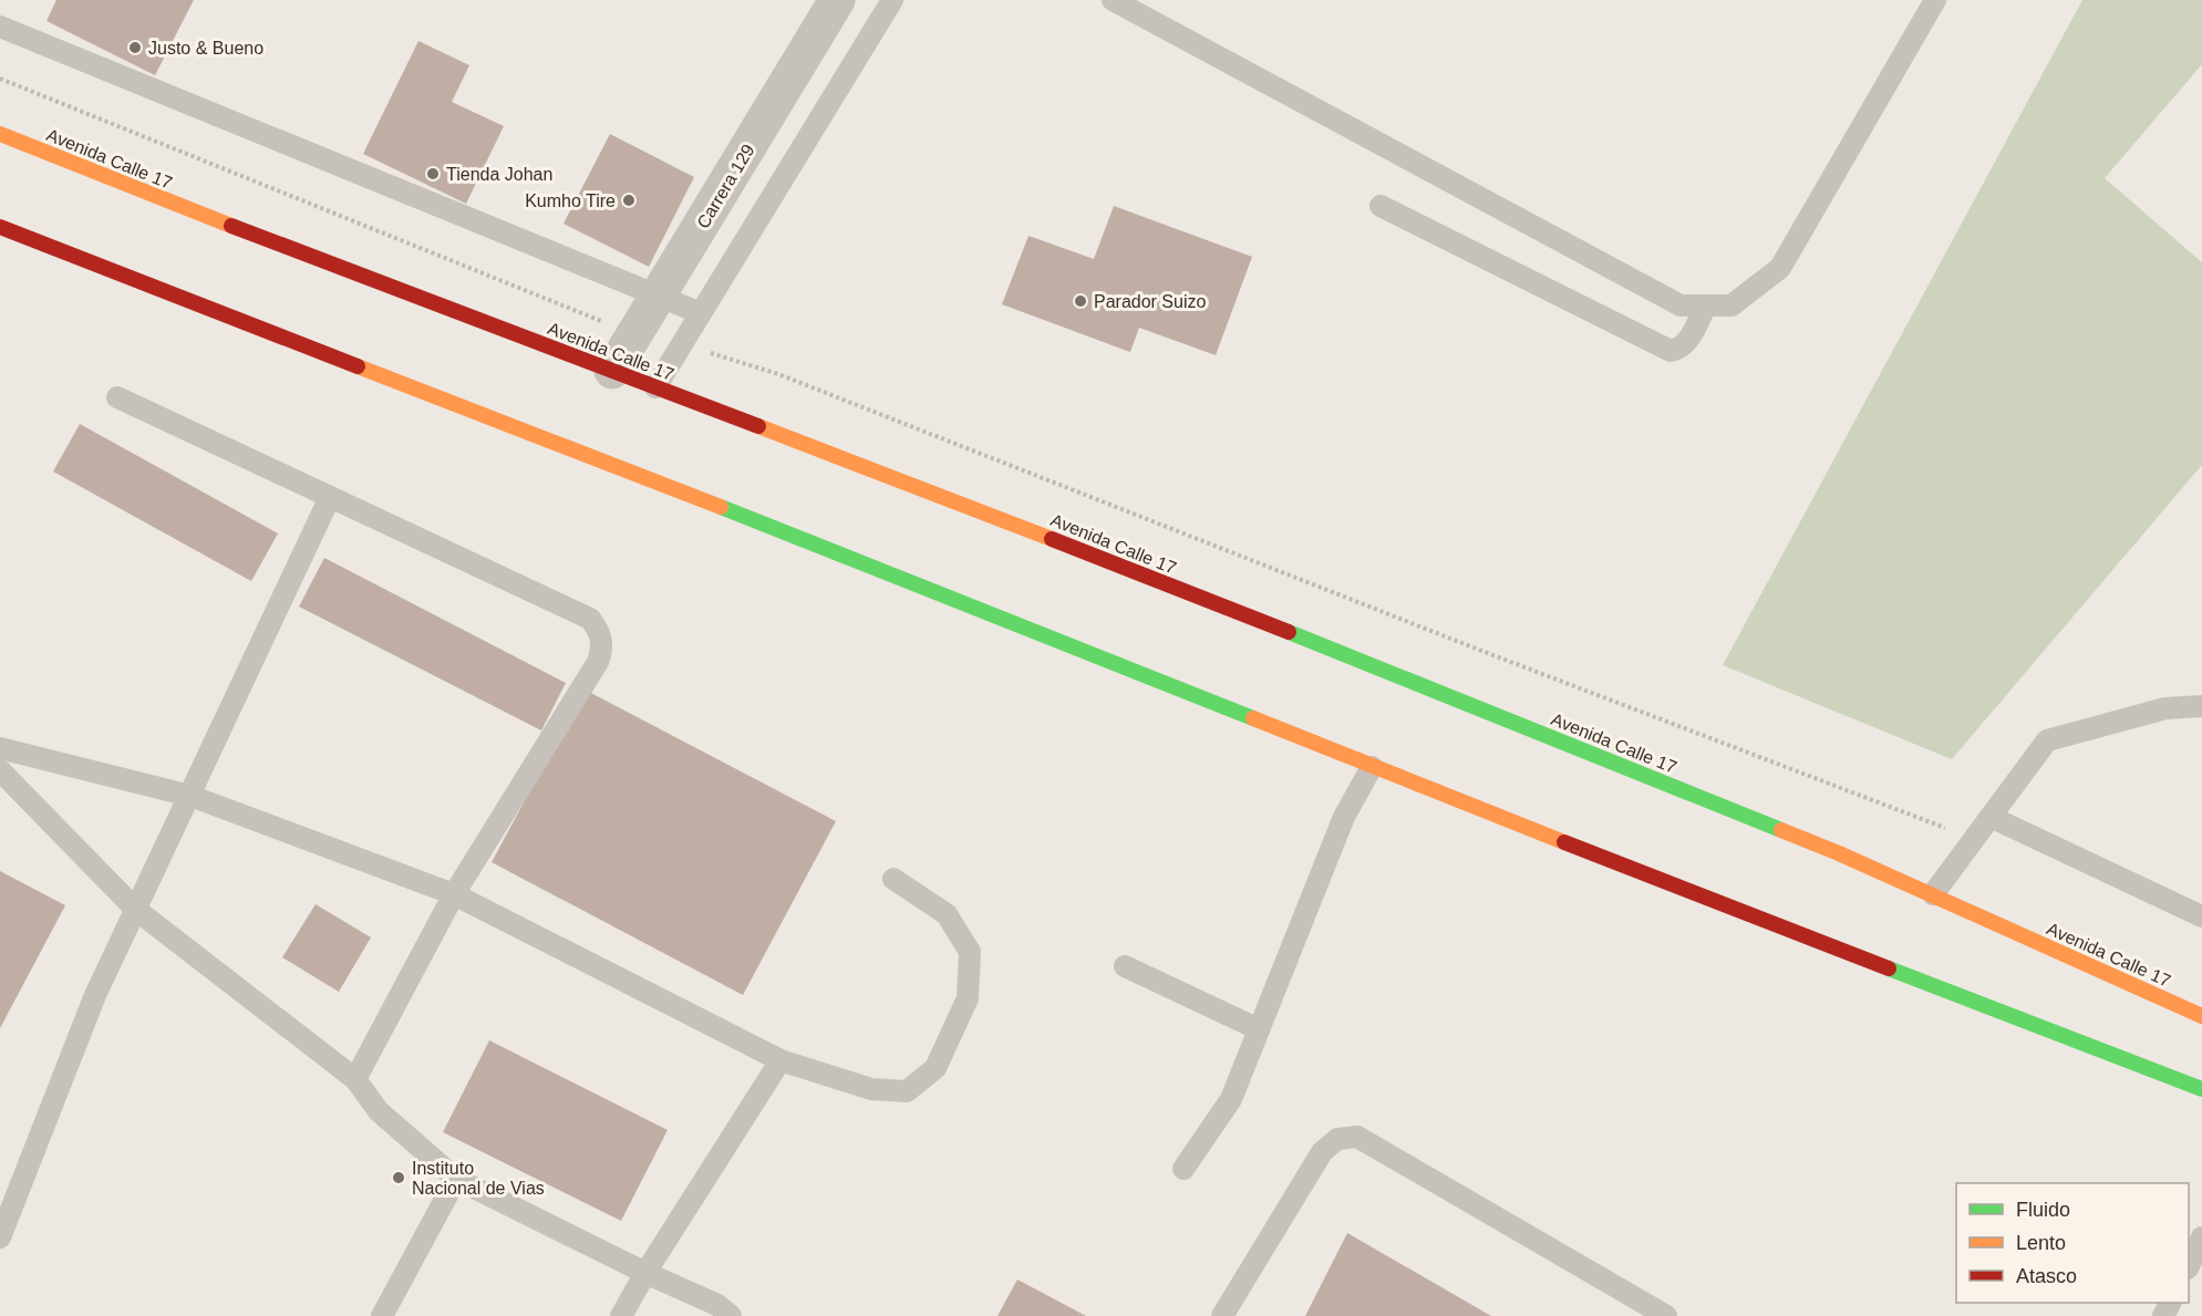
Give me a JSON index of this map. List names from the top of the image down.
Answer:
{
  "streets": {
    "main road": ["Avenida Calle 17"],
    "street": ["Carrera 129"]
  },
  "crossings": [
    ["Avenida Calle 17", "Carrera 129"]
  ],
  "places": [
    "Justo & Bueno",
    "Tienda Johan",
    "Kumho Tire",
    "Parador Suizo",
    "Instituto Nacional de Vias"
  ],
  "legend": ["Fluido", "Lento", "Atasco"]
}
